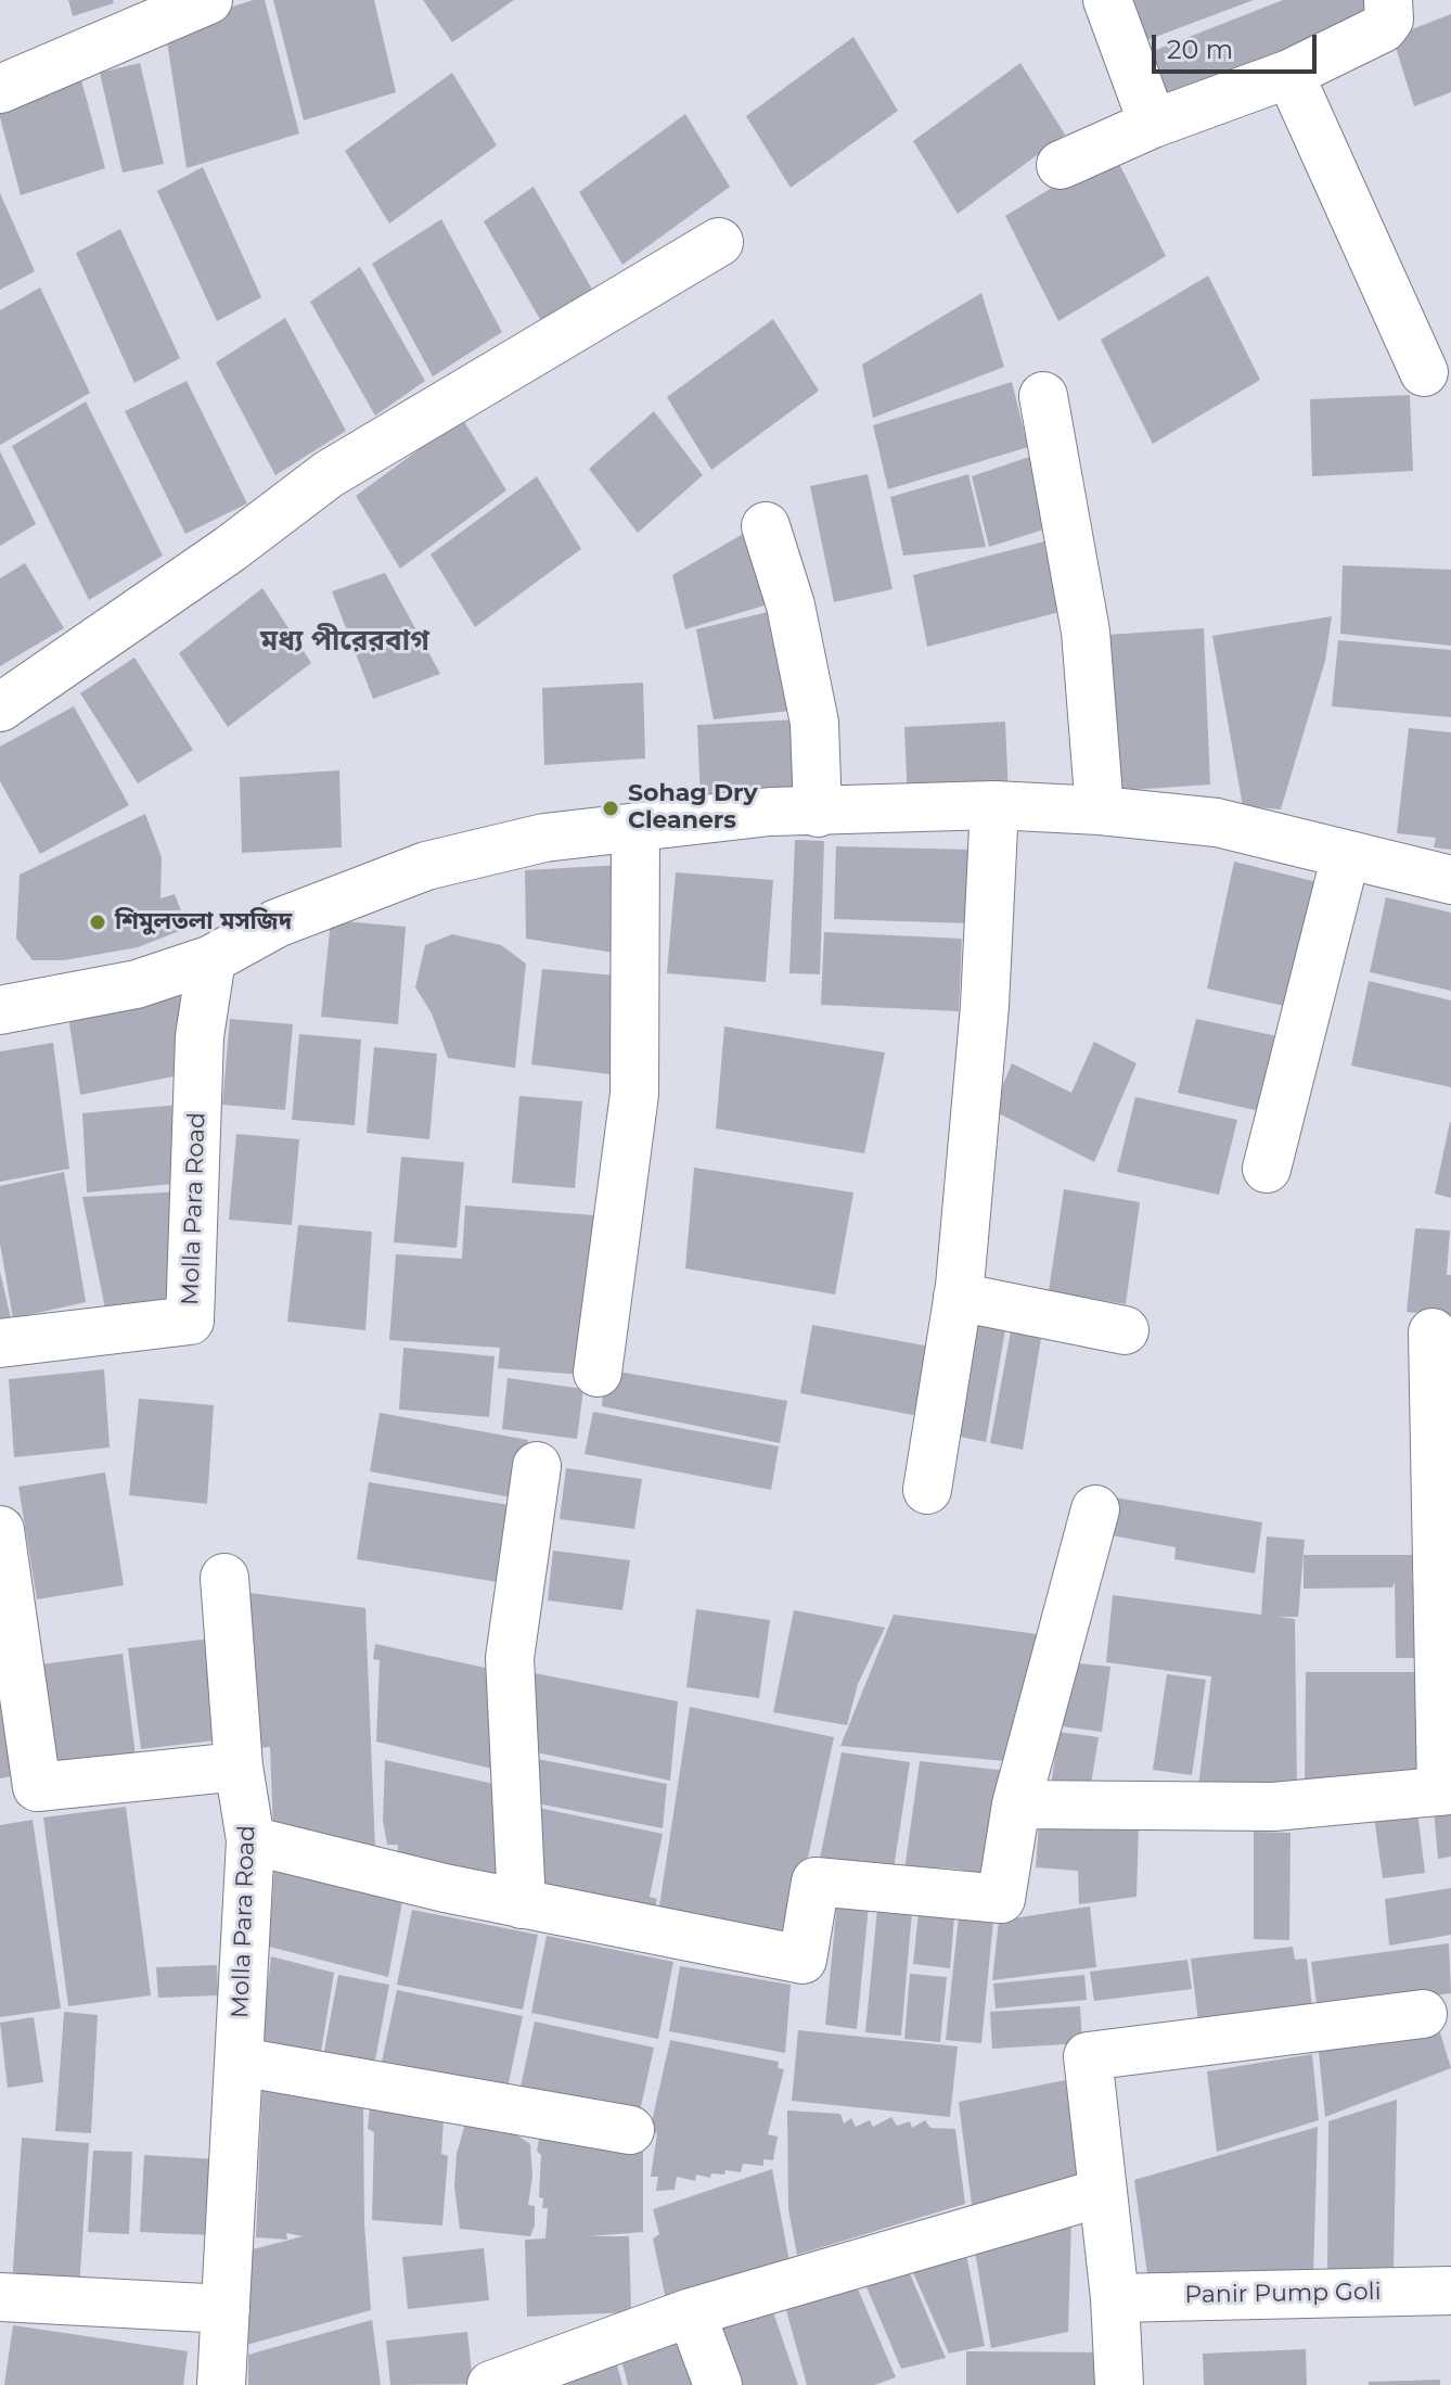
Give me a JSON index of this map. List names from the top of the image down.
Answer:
{
  "streets": {
    "street": ["Molla Para Road", "Panir Pump Goli"]
  },
  "districts": ["মধ্য পীরেরবাগ"],
  "places": ["Sohag Dry Cleaners", "শিমুলতলা মসজিদ"],
  "scale_bar": "20 m"
}
